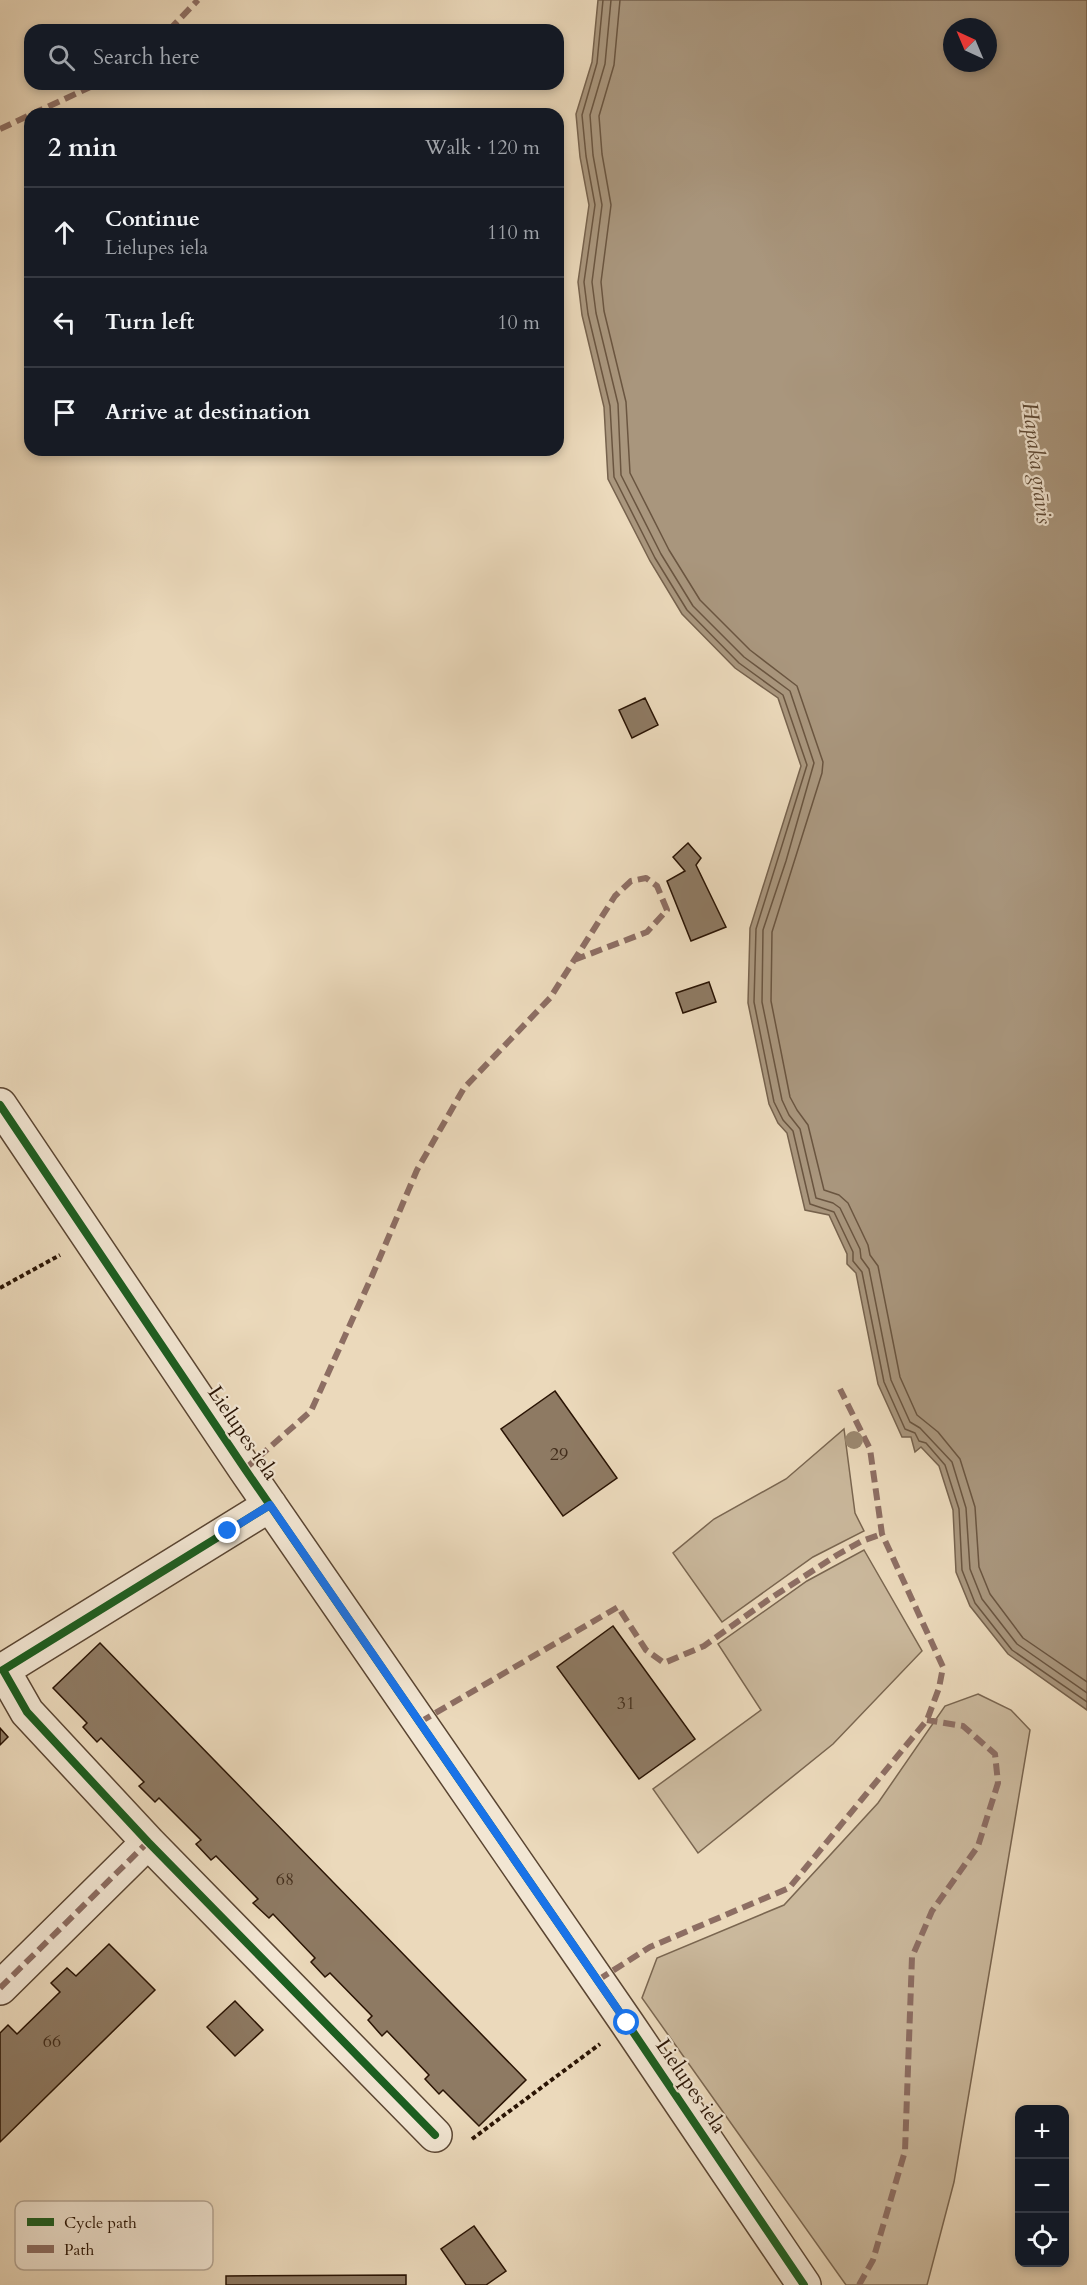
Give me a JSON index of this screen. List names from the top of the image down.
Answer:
{
  "streets": {
    "street": ["Lielupes iela"]
  },
  "water": ["Hapaka grāvis"],
  "house_numbers": [
    "29",
    "31",
    "68",
    "66"
  ],
  "legend": ["Cycle path", "Path"],
  "north": "top left",
  "page": {
    "search": "Search here",
    "heading": ["2 min", "Walk · 120 m"],
    "list": [
      ["Continue", "Lielupes iela", "110 m"],
      ["Turn left", "10 m"],
      "Arrive at destination"
    ],
    "map_buttons": ["+", "−"]
  }
}
